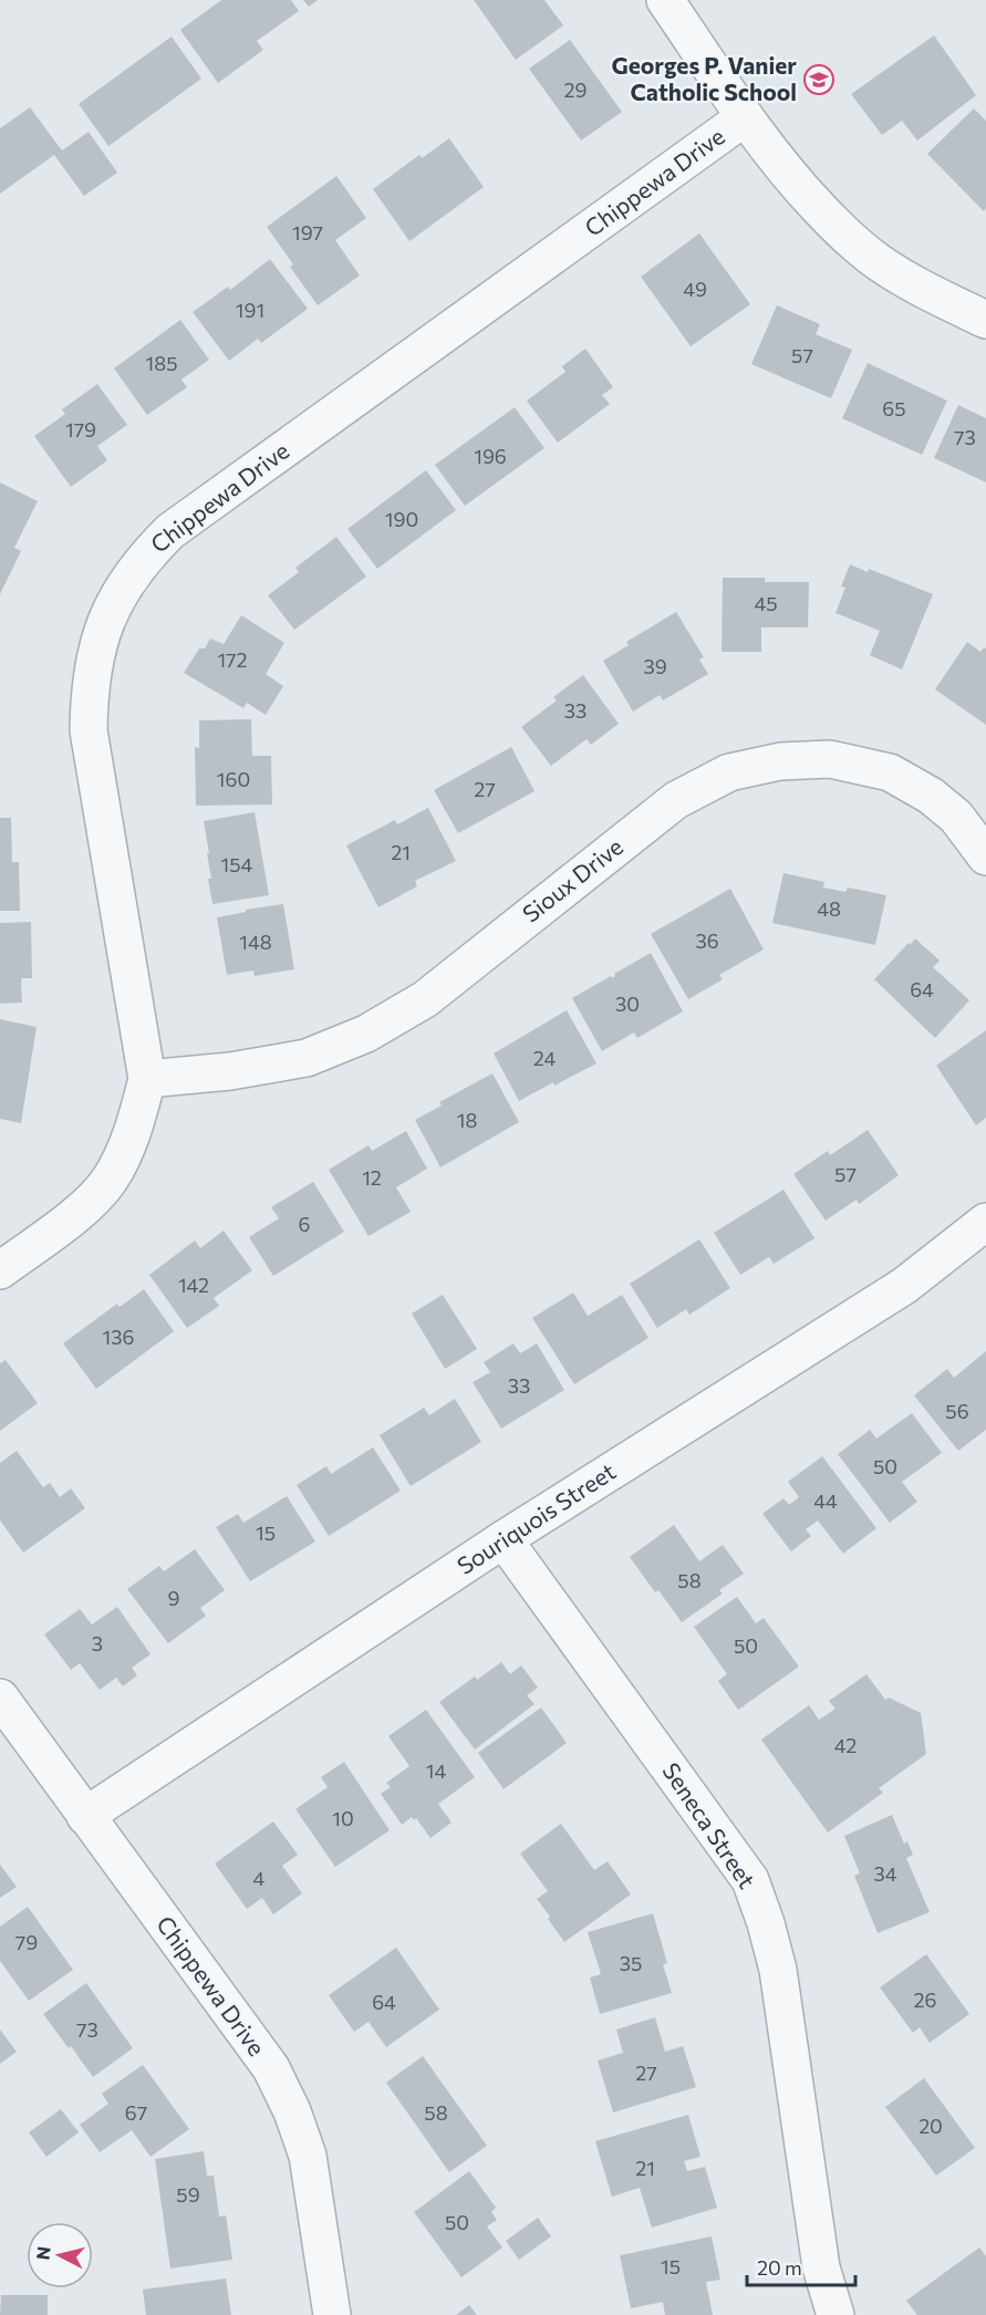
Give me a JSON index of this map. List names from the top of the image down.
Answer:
{
  "streets": {
    "street": [
      "Chippewa Drive",
      "Sioux Drive",
      "Souriquois Street",
      "Seneca Street"
    ]
  },
  "crossings": [
    ["Chippewa Drive", "Sioux Drive"],
    ["Chippewa Drive", "Souriquois Street"],
    ["Souriquois Street", "Seneca Street"]
  ],
  "places": {
    "school or university": ["Georges P. Vanier Catholic School"]
  },
  "house_numbers": [
    "29",
    "197",
    "49",
    "191",
    "57",
    "185",
    "65",
    "179",
    "73",
    "196",
    "190",
    "45",
    "172",
    "39",
    "33",
    "160",
    "27",
    "21",
    "154",
    "48",
    "36",
    "148",
    "64",
    "30",
    "24",
    "18",
    "57",
    "12",
    "6",
    "142",
    "136",
    "33",
    "56",
    "50",
    "44",
    "15",
    "58",
    "9",
    "3",
    "50",
    "42",
    "14",
    "10",
    "34",
    "4",
    "79",
    "35",
    "26",
    "64",
    "73",
    "27",
    "67",
    "58",
    "20",
    "21",
    "59",
    "50",
    "15"
  ],
  "scale_bar": "20 m",
  "north": "left"
}
